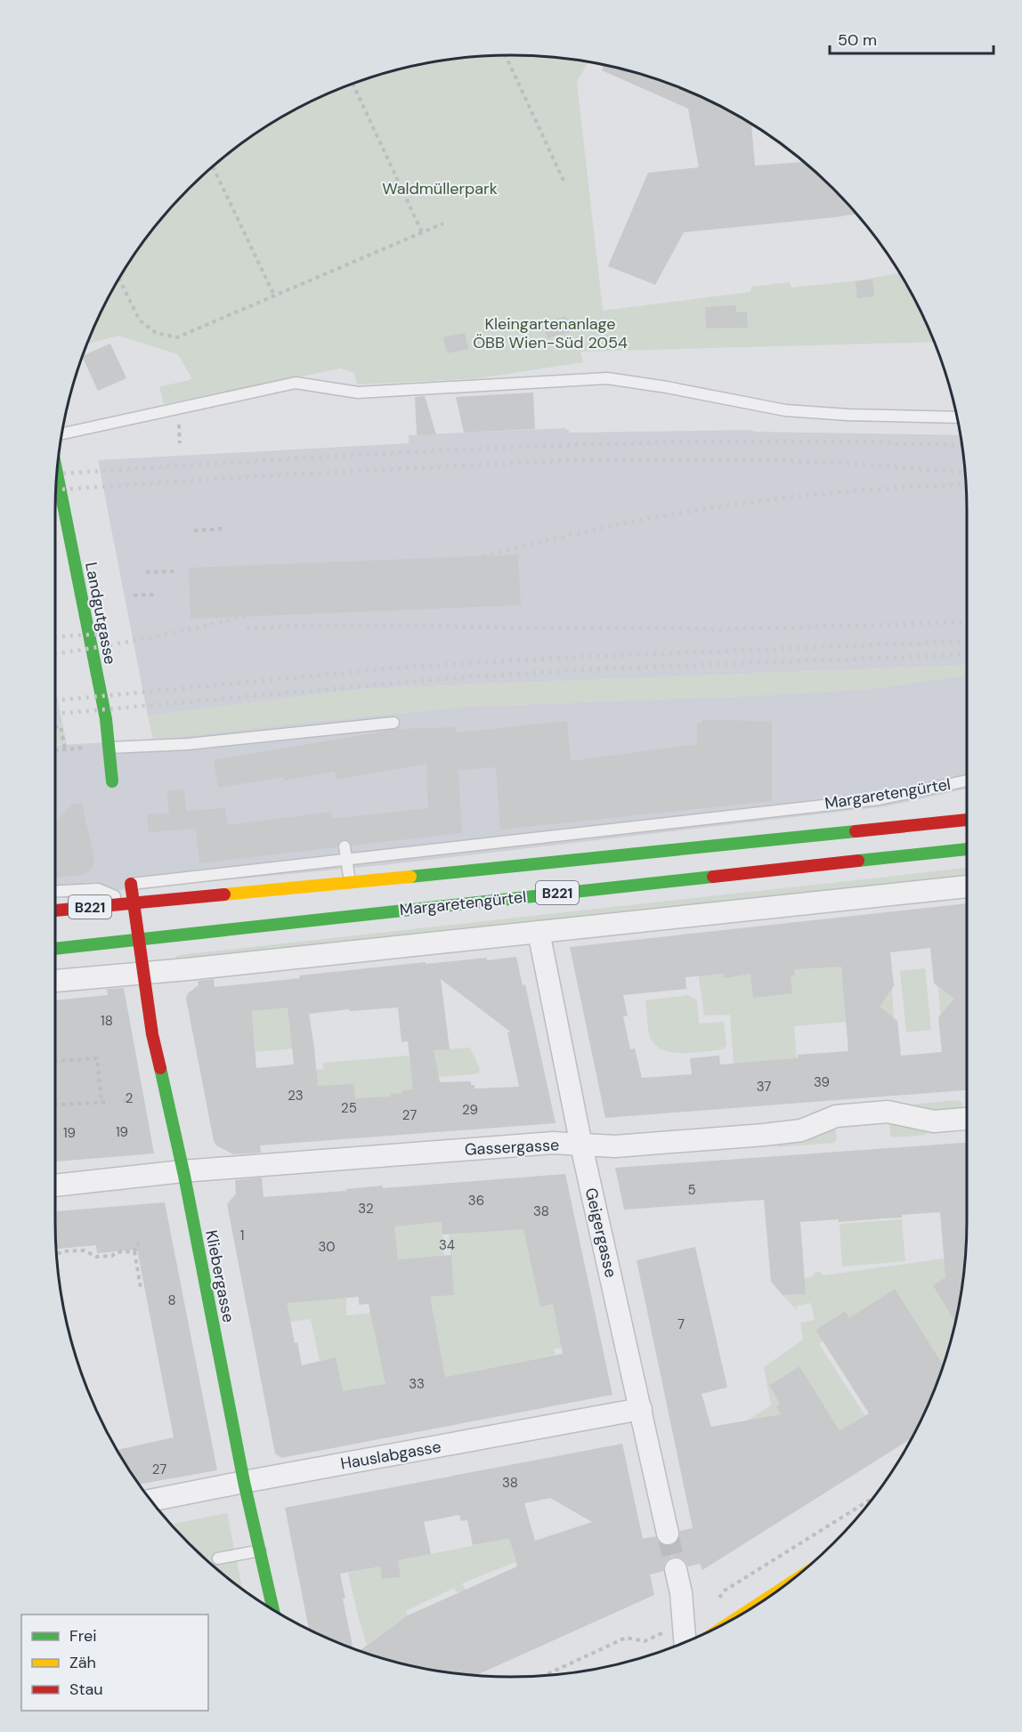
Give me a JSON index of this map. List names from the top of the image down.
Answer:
{
  "streets": {
    "main road": [
      "Landgutgasse",
      "Margaretengürtel",
      "B221",
      "Kliebergasse"
    ],
    "street": ["Gassergasse", "Geigergasse", "Hauslabgasse"]
  },
  "crossings": [
    ["Margaretengürtel", "Kliebergasse"],
    ["Gassergasse", "Geigergasse"],
    ["Gassergasse", "Kliebergasse"],
    ["Geigergasse", "Hauslabgasse"],
    ["Kliebergasse", "Hauslabgasse"]
  ],
  "parks": ["Waldmüllerpark", "Kleingartenanlage ÖBB Wien-Süd 2054"],
  "house_numbers": [
    "18",
    "39",
    "37",
    "23",
    "2",
    "25",
    "29",
    "27",
    "19",
    "19",
    "5",
    "36",
    "32",
    "38",
    "1",
    "34",
    "30",
    "8",
    "7",
    "33",
    "27",
    "38"
  ],
  "legend": ["Frei", "Zäh", "Stau"],
  "scale_bar": "50 m"
}
